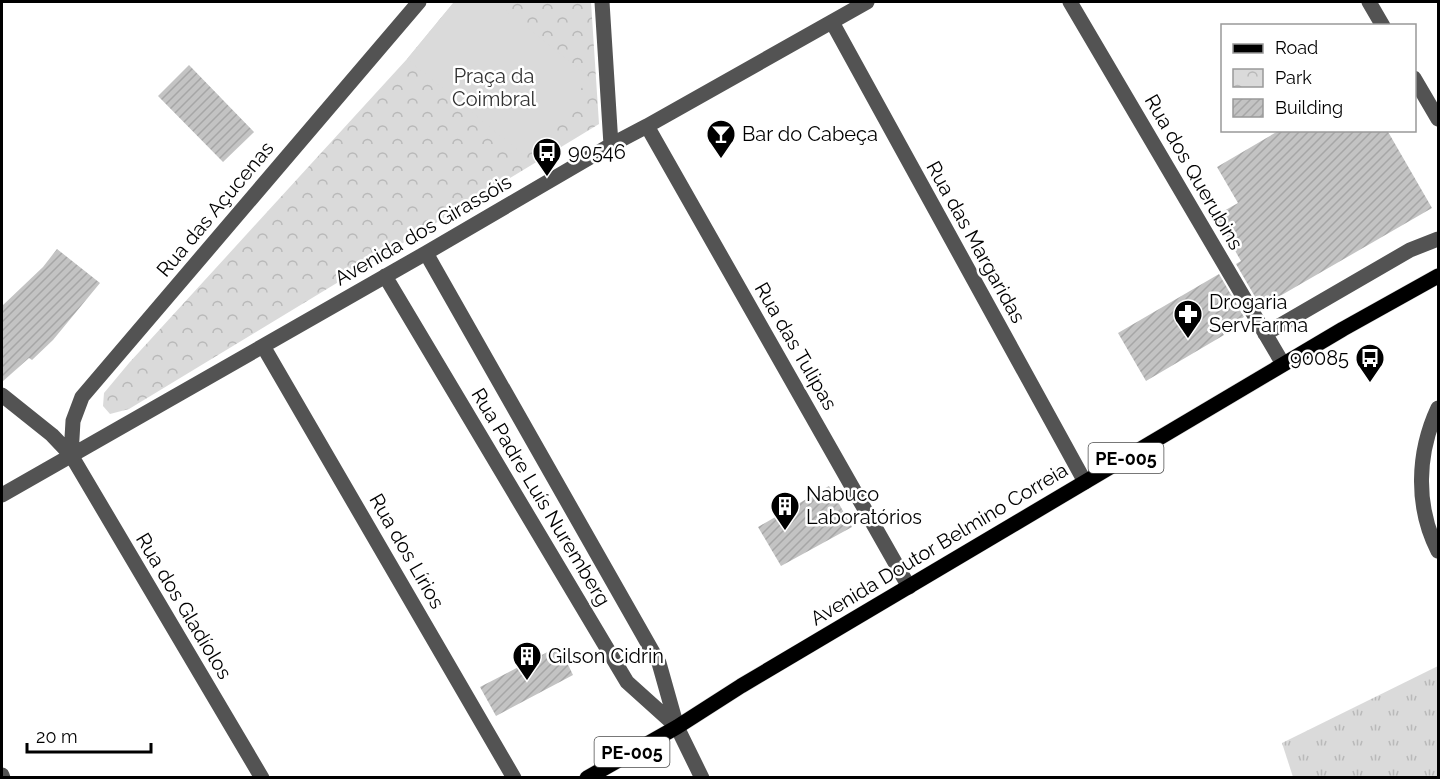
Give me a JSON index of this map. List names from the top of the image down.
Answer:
{
  "streets": {
    "main road": ["PE-005", "Avenida Doutor Belmino Correia"],
    "street": [
      "Rua dos Querubins",
      "Rua das Açucenas",
      "Avenida dos Girassóis",
      "Rua das Margaridas",
      "Rua das Tulipas",
      "Rua Padre Luís Nuremberg",
      "Rua dos Lírios",
      "Rua dos Gladíolos"
    ]
  },
  "crossings": [
    ["Rua dos Querubins", "Avenida Doutor Belmino Correia"],
    ["Rua das Açucenas", "Avenida dos Girassóis"],
    ["Rua das Açucenas", "Rua dos Gladíolos"],
    ["Avenida dos Girassóis", "Rua das Margaridas"],
    ["Avenida dos Girassóis", "Rua das Tulipas"],
    ["Avenida dos Girassóis", "Rua Padre Luís Nuremberg"],
    ["Avenida dos Girassóis", "Rua dos Lírios"],
    ["Avenida dos Girassóis", "Rua dos Gladíolos"],
    ["Rua das Margaridas", "Avenida Doutor Belmino Correia"],
    ["Rua das Tulipas", "Avenida Doutor Belmino Correia"],
    ["Rua Padre Luís Nuremberg", "Avenida Doutor Belmino Correia"]
  ],
  "parks": ["Praça da Coimbral"],
  "places": {
    "bar": ["Bar do Cabeça"],
    "bus stop": ["90546", "90085"],
    "pharmacy": ["Drogaria ServFarma"],
    "building": ["Nabuco Laboratórios", "Gilson Cidrin"]
  },
  "legend": ["Road", "Park", "Building"],
  "scale_bar": "20 m"
}
